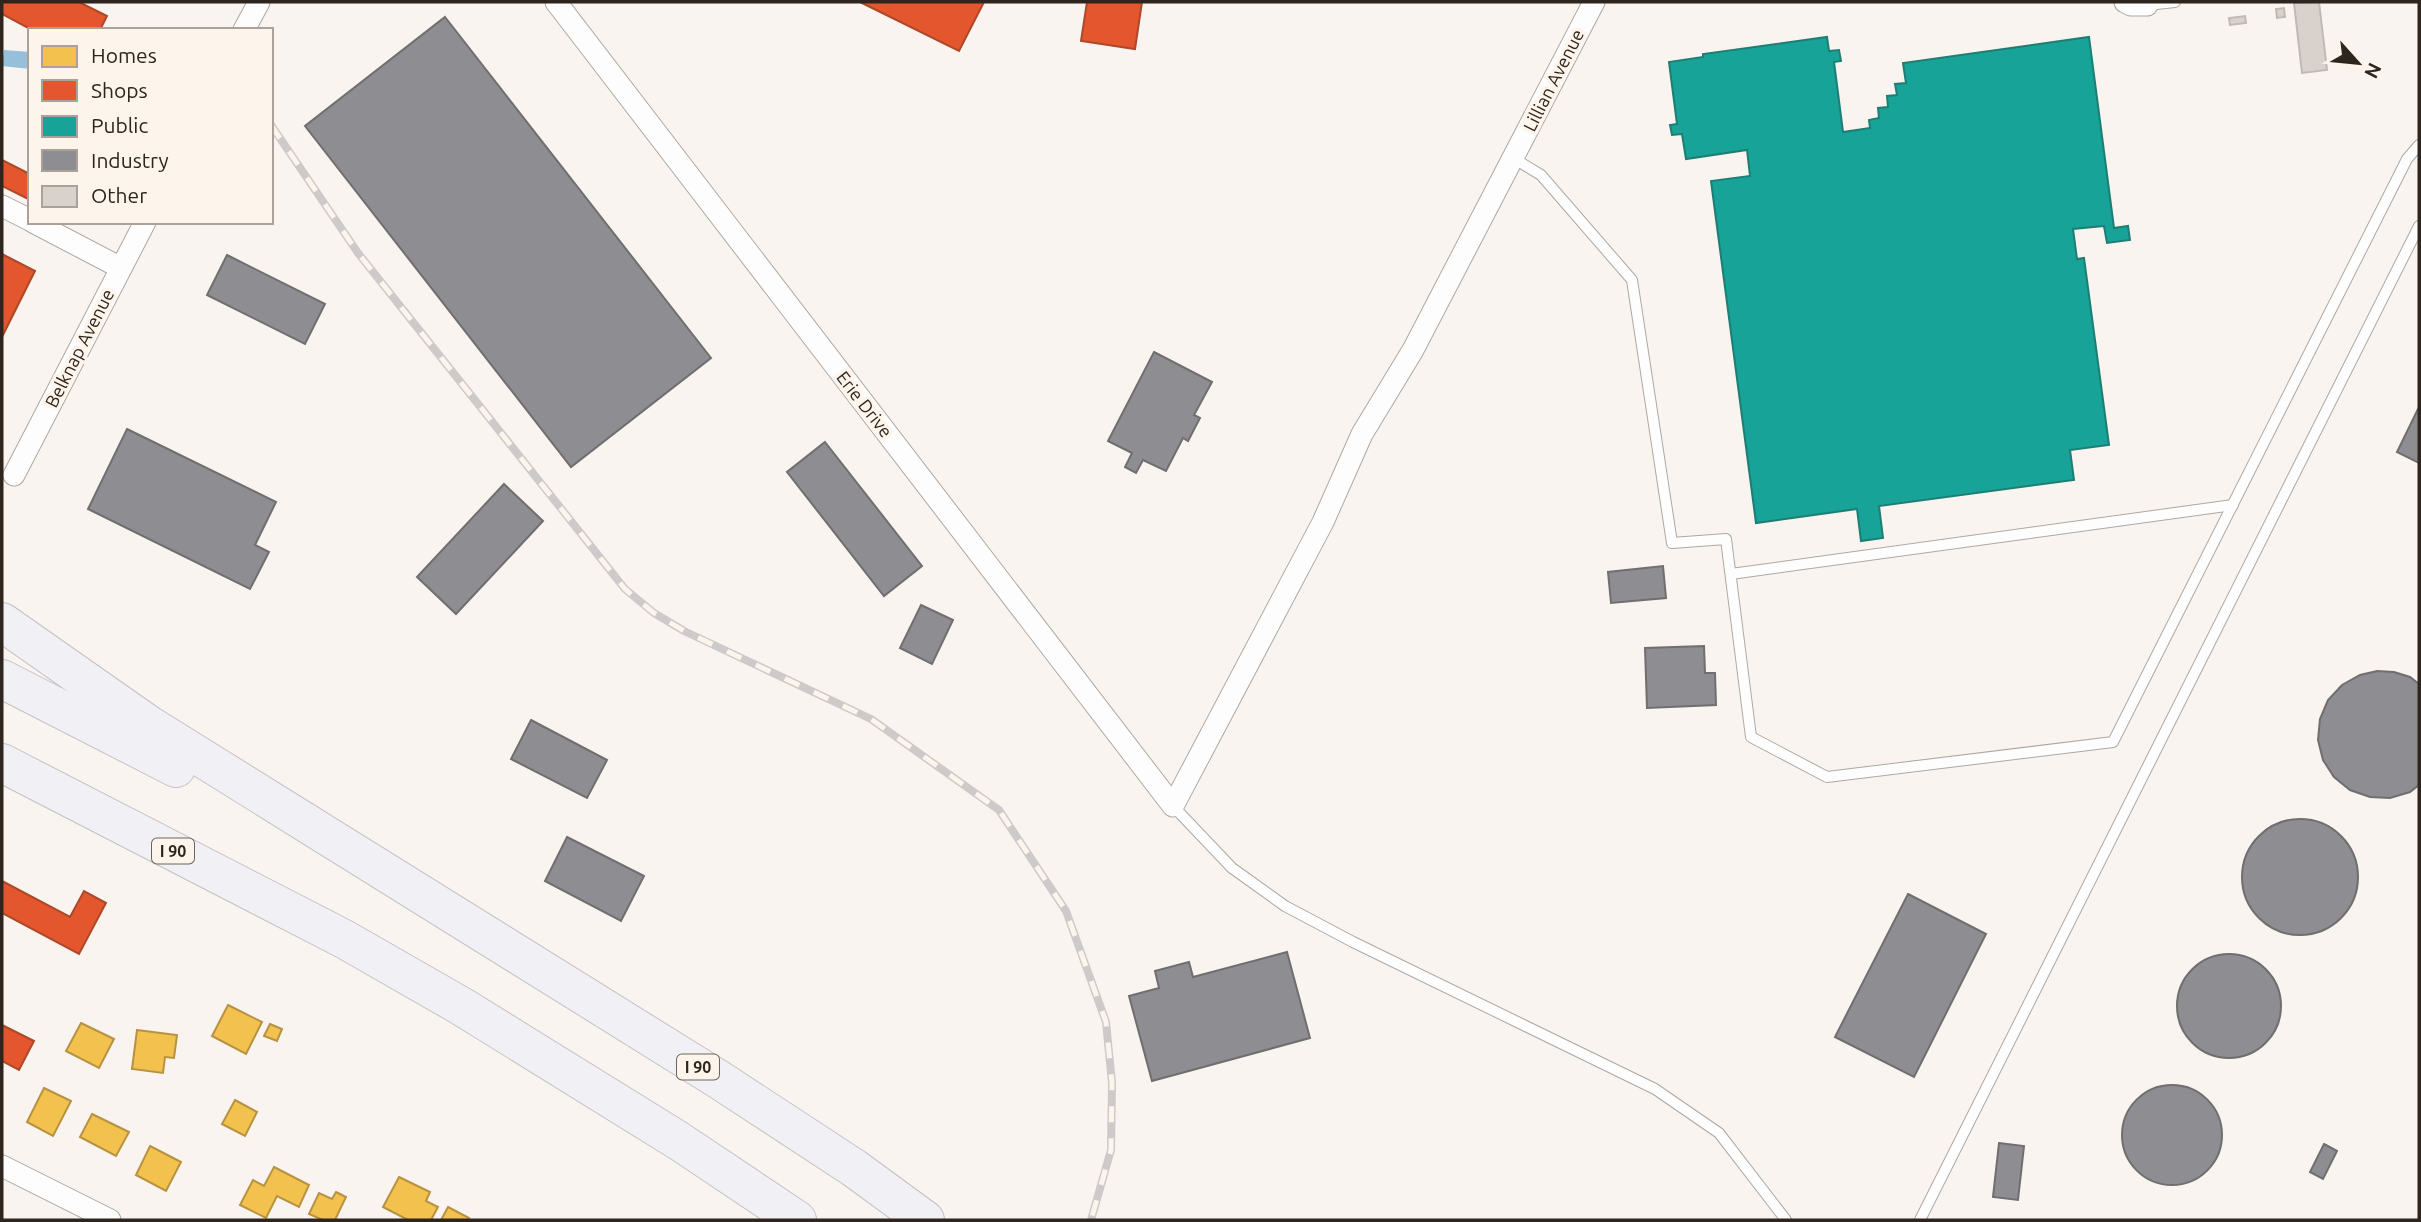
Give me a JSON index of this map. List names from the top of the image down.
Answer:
{
  "streets": {
    "highway": ["I 90"],
    "street": ["Lillian Avenue", "Belknap Avenue", "Erie Drive"]
  },
  "crossings": [
    ["Lillian Avenue", "Erie Drive"]
  ],
  "legend": [
    "Homes",
    "Shops",
    "Public",
    "Industry",
    "Other"
  ],
  "north": "bottom right"
}
